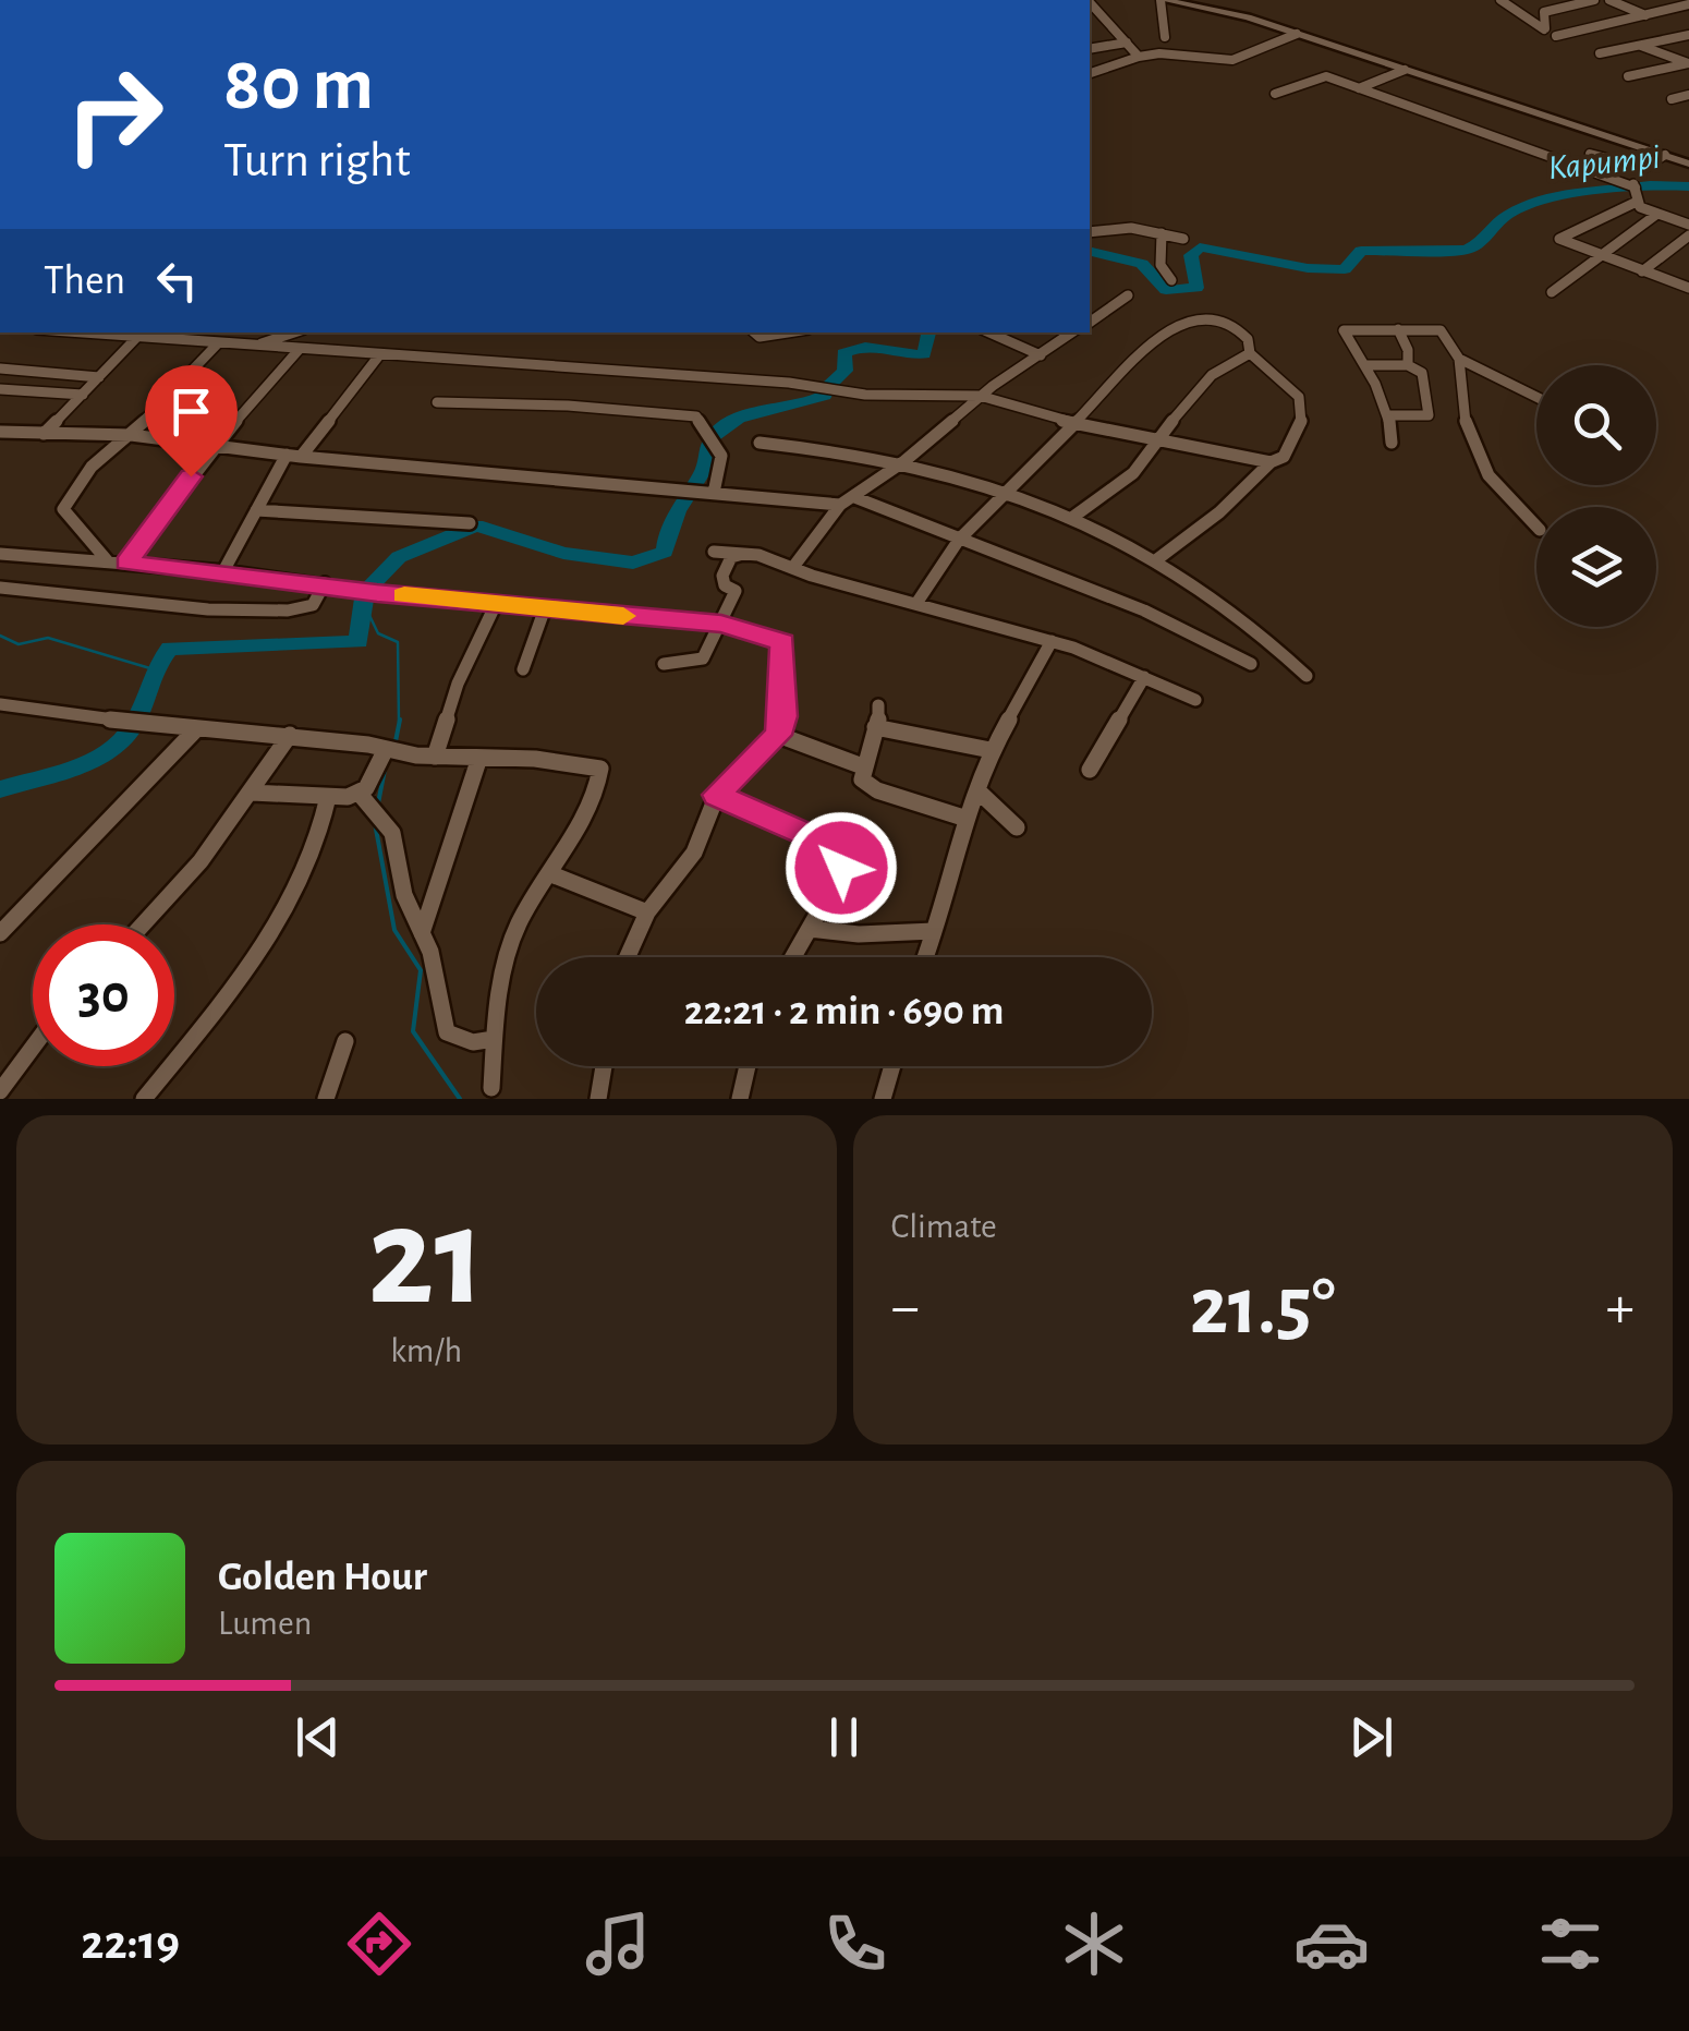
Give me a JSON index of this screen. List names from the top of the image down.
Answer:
{
  "water": ["Kapumpi"],
  "page": {
    "turn": ["80 m", "Turn right"],
    "then": "Then",
    "limit": "30",
    "trip": "22:21 · 2 min · 690 m",
    "tile": [
      ["21", "km/h"],
      "Climate"
    ],
    "heat": ["−", "21.5°", "+"],
    "song": ["Golden Hour", "Lumen"],
    "tabs": "22:19"
  }
}
